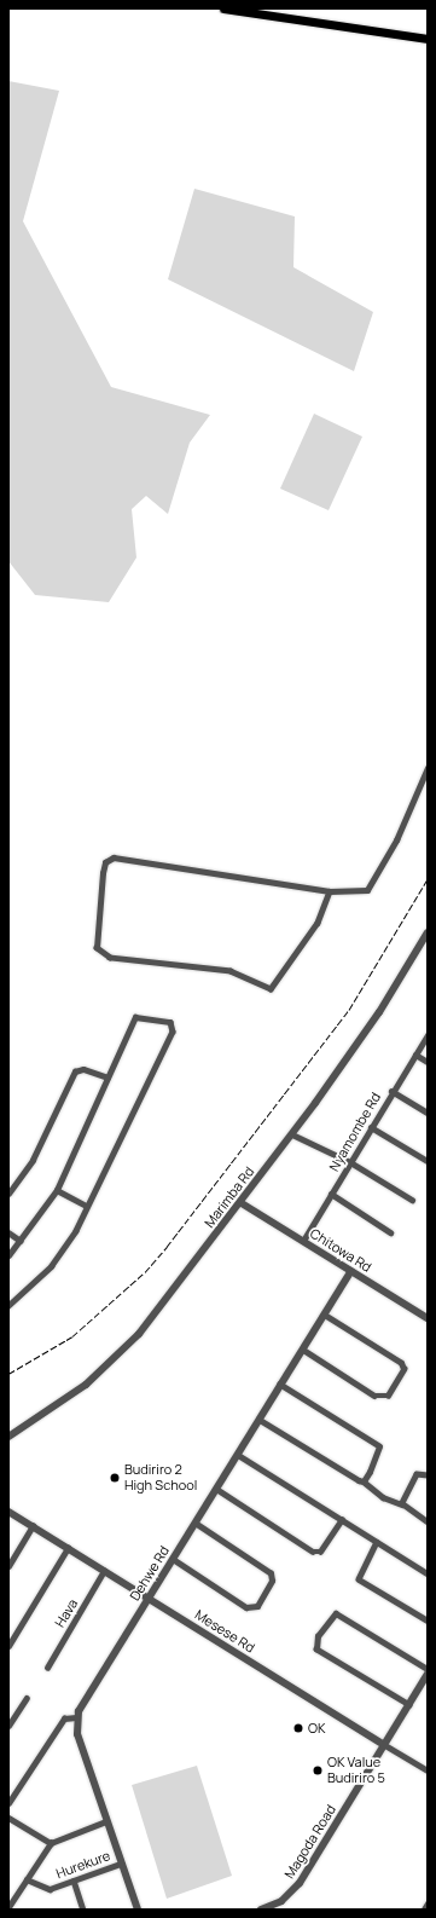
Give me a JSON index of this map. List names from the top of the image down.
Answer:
{
  "streets": {
    "street": [
      "Nyamombe Rd",
      "Marimba Rd",
      "Chitowa Rd",
      "Dehwe Rd",
      "Hava",
      "Mesese Rd",
      "Magoda Road",
      "Hurekure"
    ]
  },
  "crossings": [
    ["Nyamombe Rd", "Chitowa Rd"],
    ["Marimba Rd", "Chitowa Rd"],
    ["Chitowa Rd", "Dehwe Rd"],
    ["Dehwe Rd", "Mesese Rd"],
    ["Hava", "Mesese Rd"],
    ["Mesese Rd", "Magoda Road"]
  ],
  "places": ["Budiriro 2 High School", "OK", "OK Value Budiriro 5"]
}
